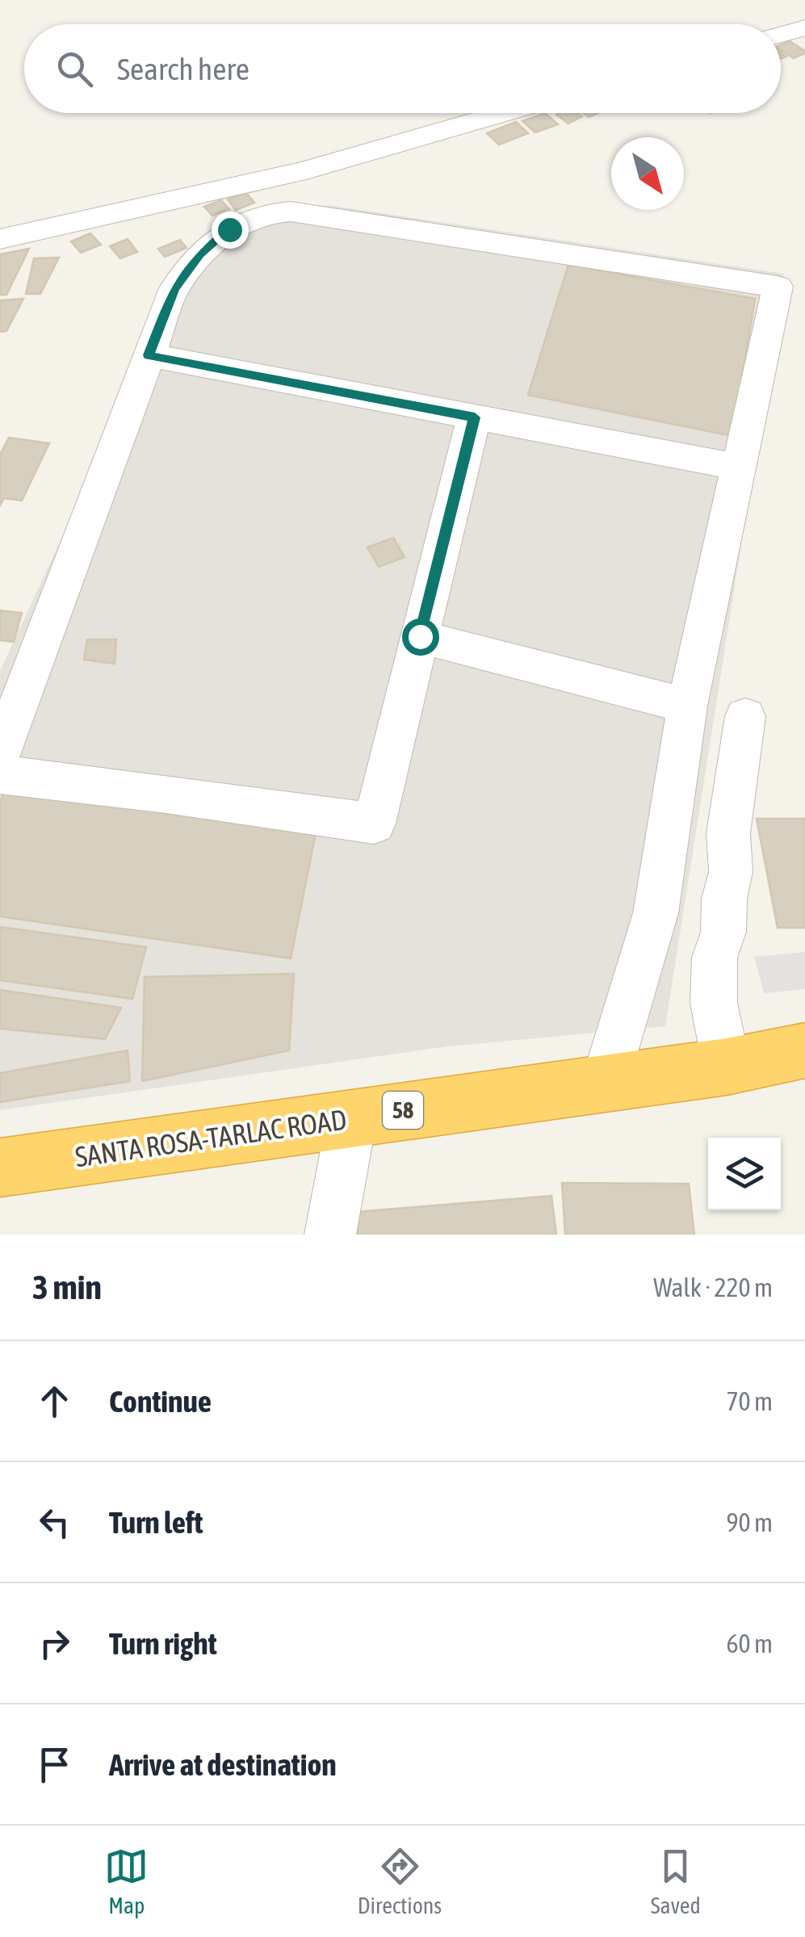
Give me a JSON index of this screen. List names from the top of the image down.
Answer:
{
  "streets": {
    "highway": ["58", "SANTA ROSA-TARLAC ROAD"]
  },
  "north": "bottom right",
  "page": {
    "search": "Search here",
    "heading": ["3 min", "Walk · 220 m"],
    "list": [
      ["Continue", "70 m"],
      ["Turn left", "90 m"],
      ["Turn right", "60 m"],
      "Arrive at destination"
    ],
    "nav": ["Map", "Directions", "Saved"]
  }
}
